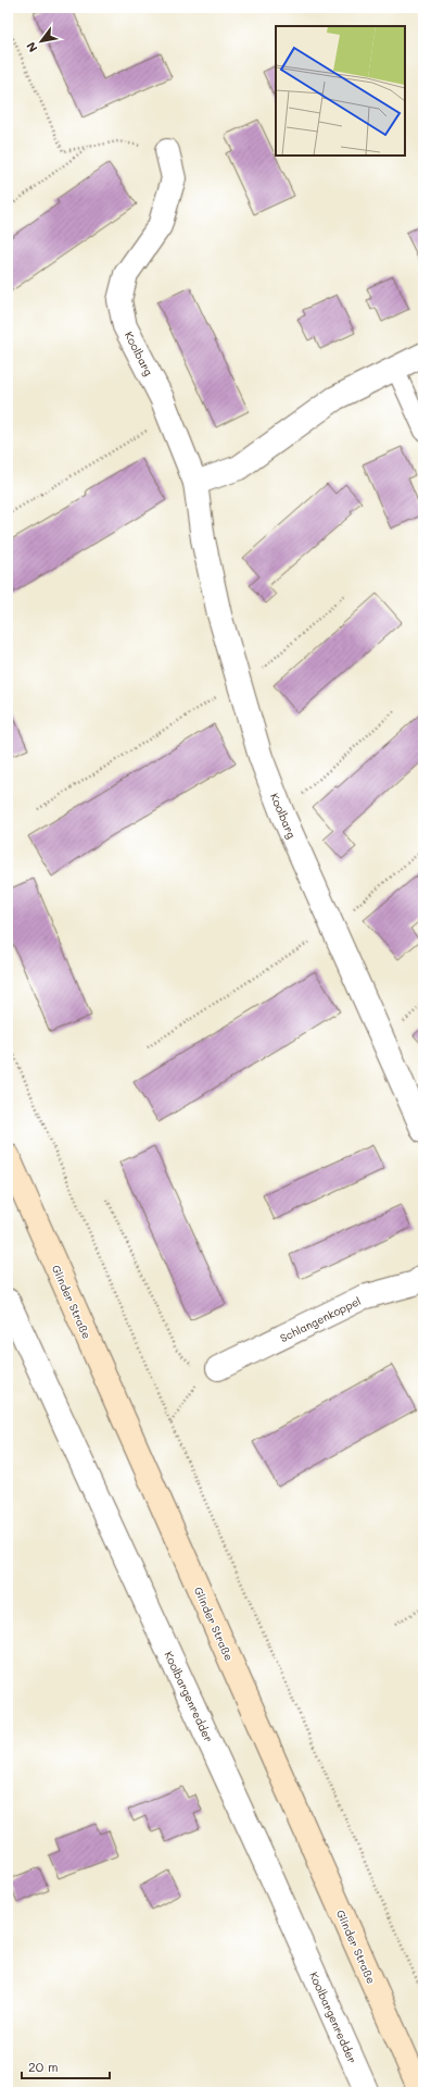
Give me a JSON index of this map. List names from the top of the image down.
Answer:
{
  "streets": {
    "main road": ["Glinder Straße"],
    "street": ["Koolbarg", "Schlangenkoppel", "Koolbargenredder"]
  },
  "scale_bar": "20 m",
  "north": "bottom left"
}
